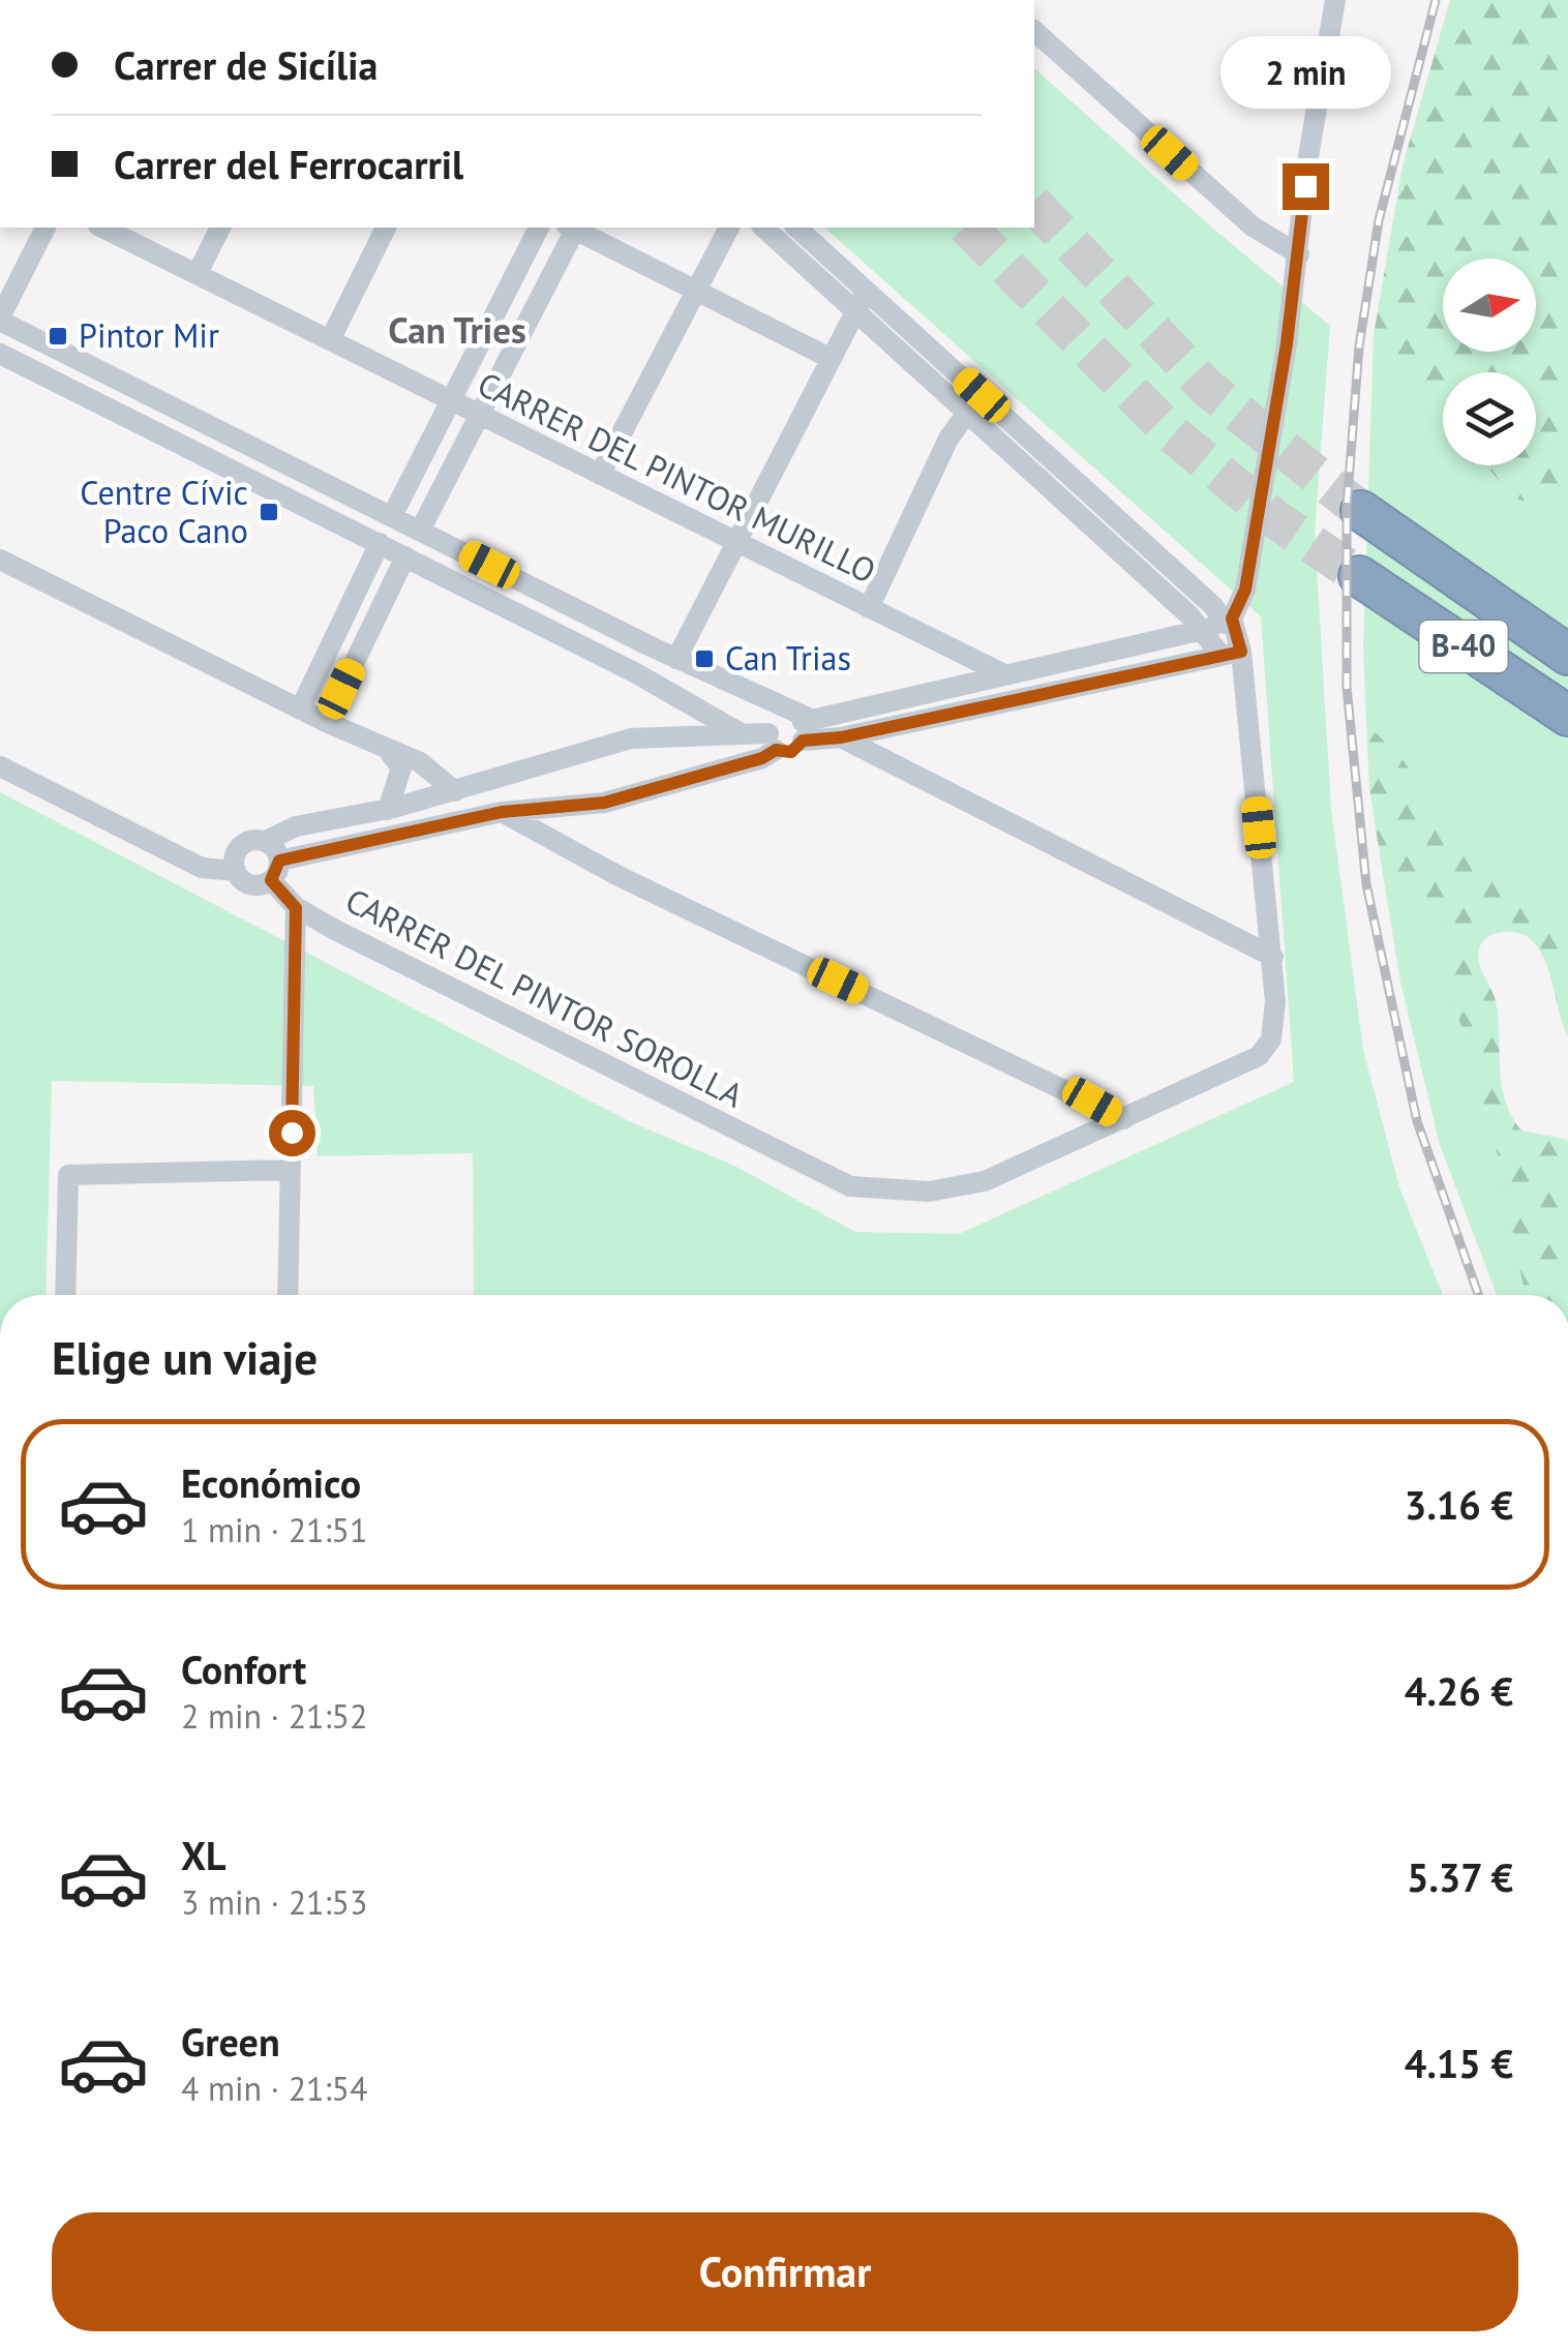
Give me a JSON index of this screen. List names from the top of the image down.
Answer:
{
  "streets": {
    "highway": ["B-40"],
    "street": ["CARRER DEL PINTOR MURILLO", "CARRER DEL PINTOR SOROLLA"]
  },
  "districts": ["Can Tries"],
  "places": {
    "transit": ["Pintor Mir", "Centre Cívic Paco Cano", "Can Trias"]
  },
  "north": "right",
  "page": {
    "banner": ["Carrer de Sicília", "Carrer del Ferrocarril"],
    "bubble": "2 min",
    "heading": "Elige un viaje",
    "list": [
      {
        "name": "Económico",
        "note": "1 min · 21:51",
        "value": "3.16 €"
      },
      {
        "name": "Confort",
        "note": "2 min · 21:52",
        "value": "4.26 €"
      },
      {
        "name": "XL",
        "note": "3 min · 21:53",
        "value": "5.37 €"
      },
      {
        "name": "Green",
        "note": "4 min · 21:54",
        "value": "4.15 €"
      }
    ],
    "buttons": "Confirmar"
  }
}
